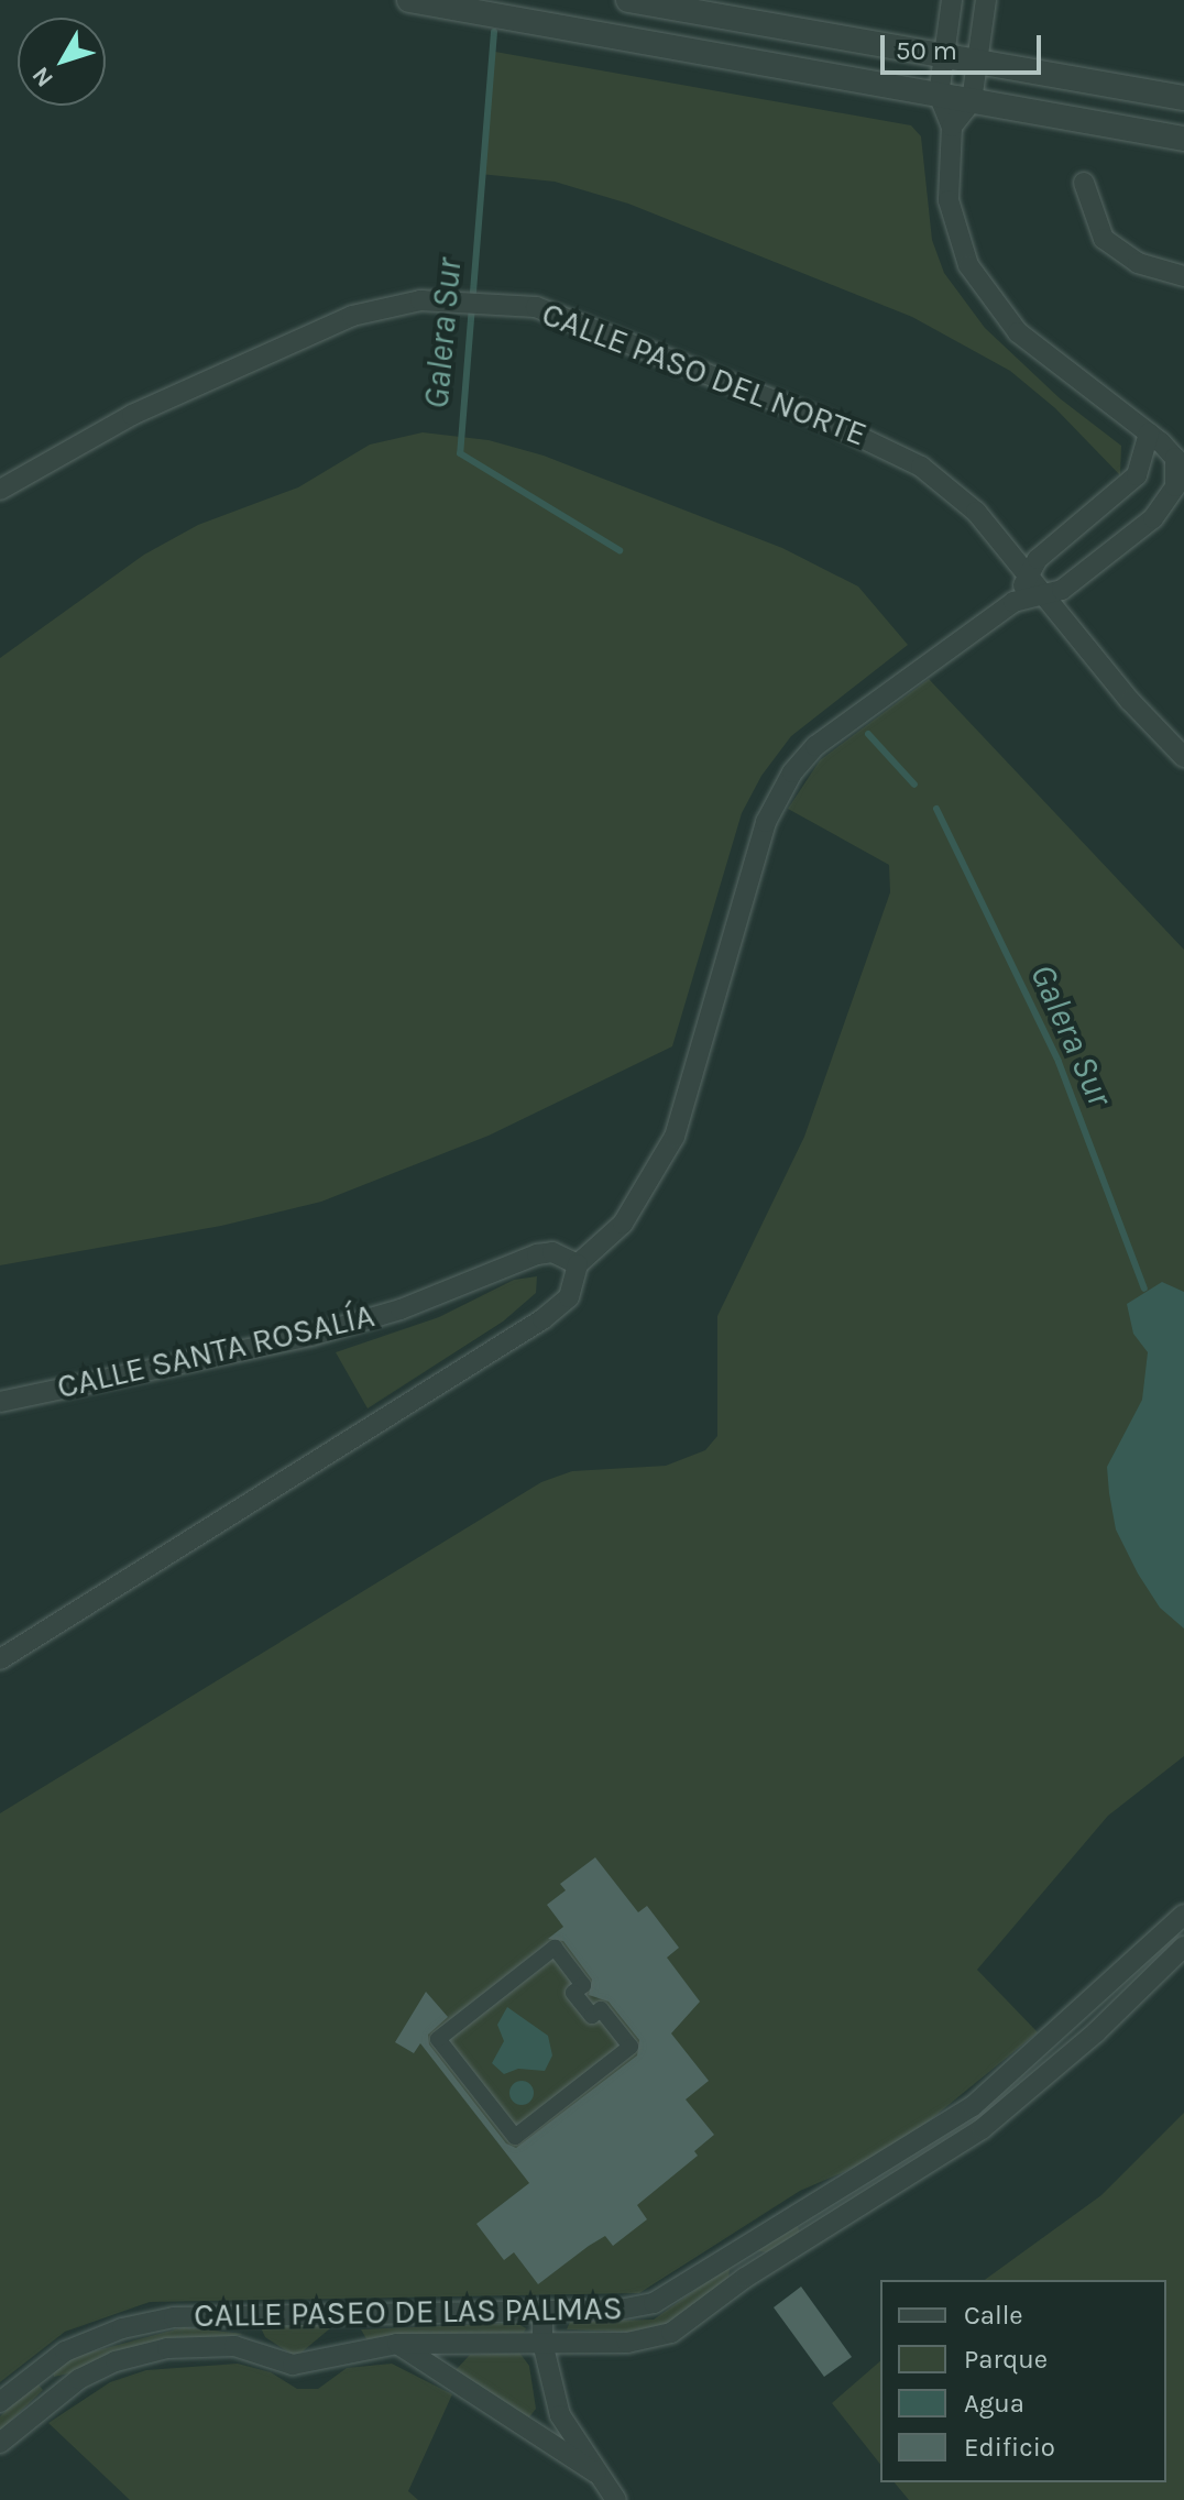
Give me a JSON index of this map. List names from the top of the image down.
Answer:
{
  "streets": {
    "street": ["CALLE PASO DEL NORTE", "CALLE SANTA ROSALÍA", "CALLE PASEO DE LAS PALMAS"]
  },
  "water": ["Galera Sur"],
  "legend": [
    "Calle",
    "Parque",
    "Agua",
    "Edificio"
  ],
  "scale_bar": "50 m",
  "north": "bottom left"
}
